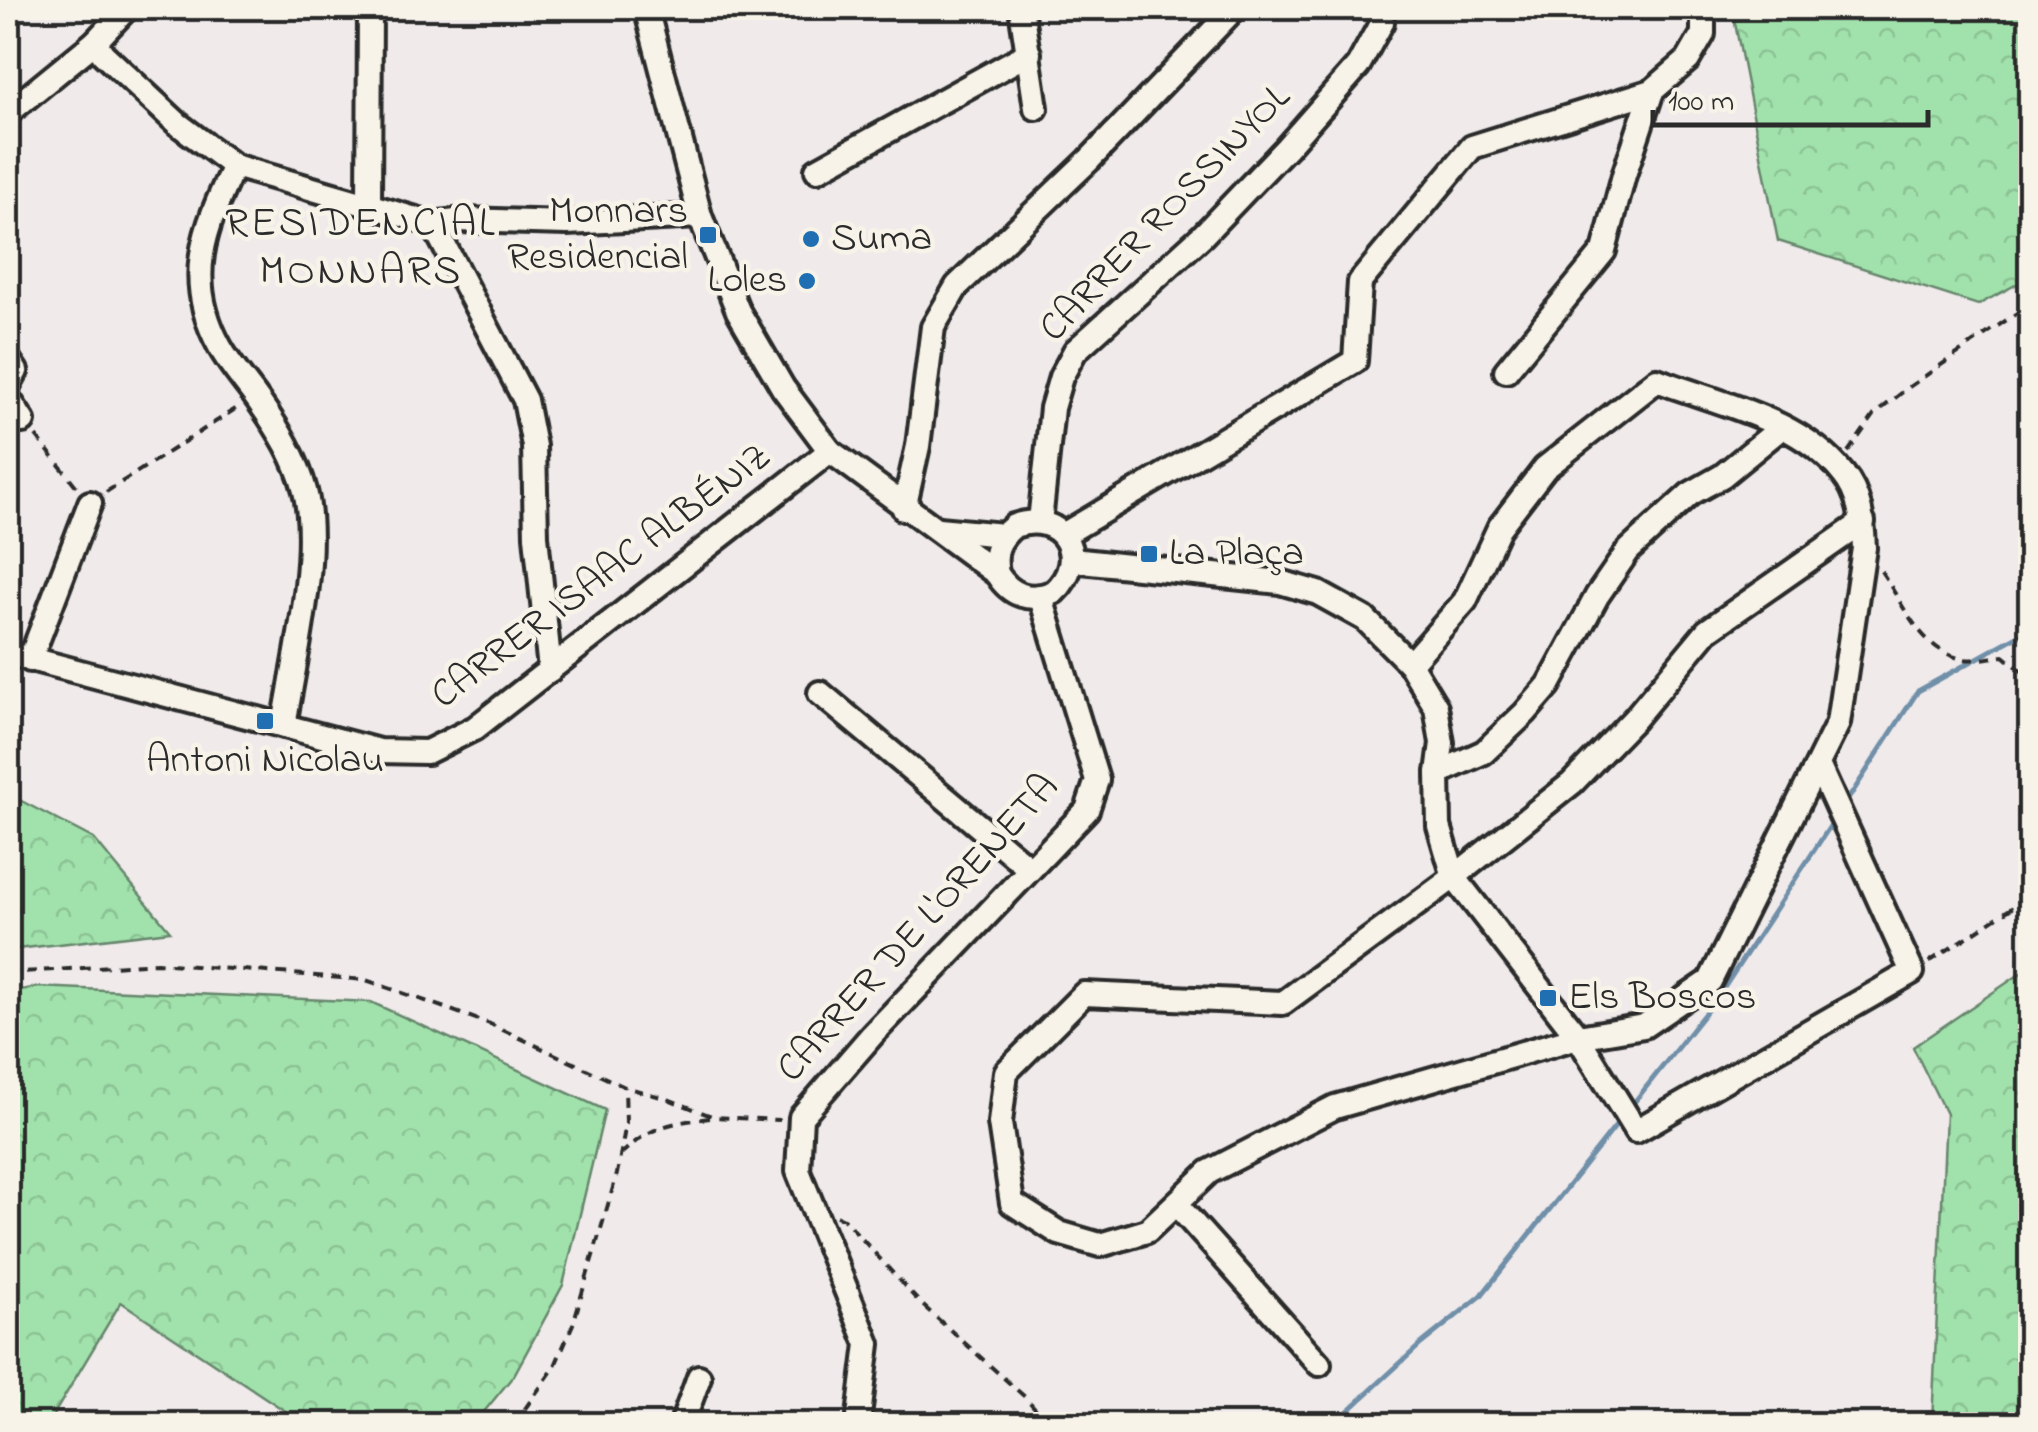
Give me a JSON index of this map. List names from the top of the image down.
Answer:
{
  "streets": {
    "street": ["CARRER ROSSINYOL", "CARRER ISAAC ALBÉNIZ", "CARRER DE L'ORENETA"]
  },
  "crossings": [
    ["CARRER ROSSINYOL", "CARRER DE L'ORENETA"]
  ],
  "districts": ["RESIDENCIAL MONNARS"],
  "places": {
    "transit": [
      "Monnars Residencial",
      "La Plaça",
      "Antoni Nicolau",
      "Els Boscos"
    ],
    "other": ["Suma", "Loles"]
  },
  "scale_bar": "100 m"
}
